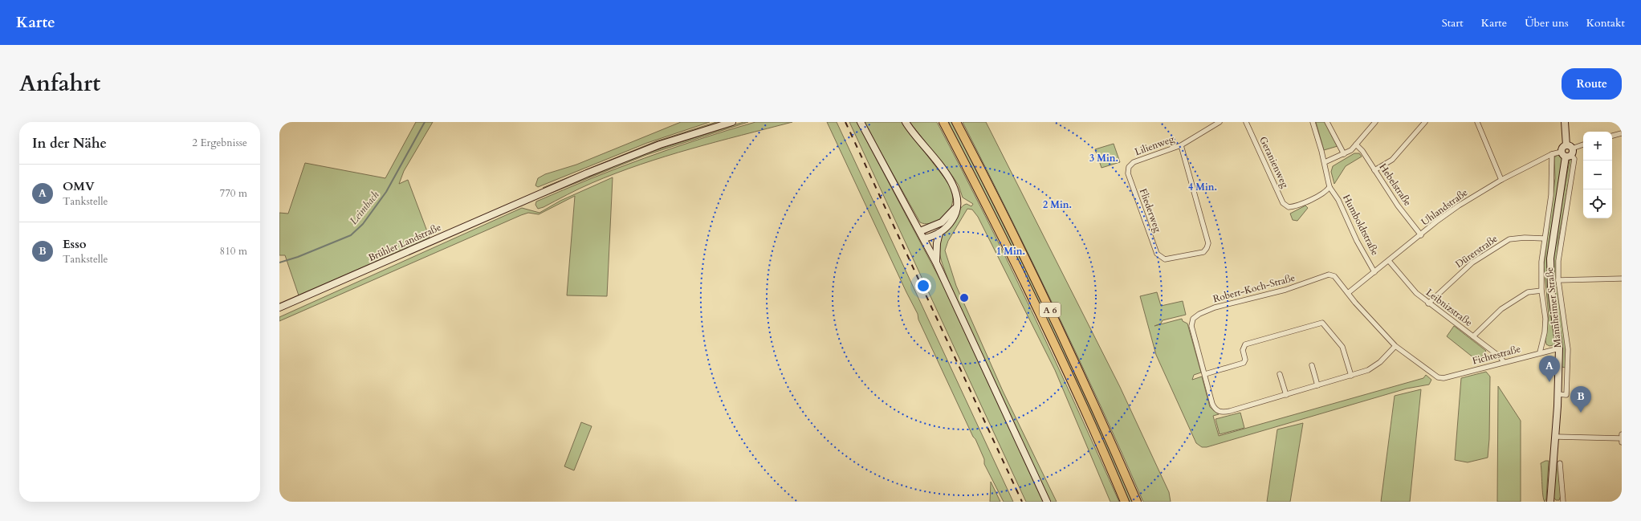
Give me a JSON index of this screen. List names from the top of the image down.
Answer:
{
  "streets": {
    "highway": ["A 6"],
    "main road": ["Brühler Landstraße", "Mannheimer Straße"],
    "street": [
      "Lilienweg",
      "Geranienweg",
      "Hebelstraße",
      "Uhlandstraße",
      "Fliederweg",
      "Humboldtstraße",
      "Dürerstraße",
      "Robert-Koch-Straße",
      "Leibnizstraße",
      "Fichtestraße"
    ]
  },
  "crossings": [
    ["Lilienweg", "Fliederweg"],
    ["Geranienweg", "Humboldtstraße"],
    ["Hebelstraße", "Uhlandstraße"],
    ["Uhlandstraße", "Humboldtstraße"],
    ["Uhlandstraße", "Robert-Koch-Straße"],
    ["Uhlandstraße", "Leibnizstraße"],
    ["Uhlandstraße", "Mannheimer Straße"],
    ["Dürerstraße", "Leibnizstraße"],
    ["Dürerstraße", "Mannheimer Straße"],
    ["Leibnizstraße", "Fichtestraße"],
    ["Mannheimer Straße", "Fichtestraße"]
  ],
  "water": ["Leimbach"],
  "page": {
    "header": "Karte",
    "nav": [
      "Start",
      "Karte",
      "Über uns",
      "Kontakt"
    ],
    "title": "Anfahrt",
    "buttons": "Route",
    "heading": ["In der Nähe", "2 Ergebnisse"],
    "map_buttons": ["+", "−"],
    "list": [
      {
        "mark": "A",
        "name": "OMV",
        "note": "Tankstelle",
        "value": "770 m"
      },
      {
        "mark": "B",
        "name": "Esso",
        "note": "Tankstelle",
        "value": "810 m"
      }
    ],
    "pins": ["A", "B"]
  },
  "rings": [
    "3 Min.",
    "4 Min.",
    "2 Min.",
    "1 Min."
  ]
}
